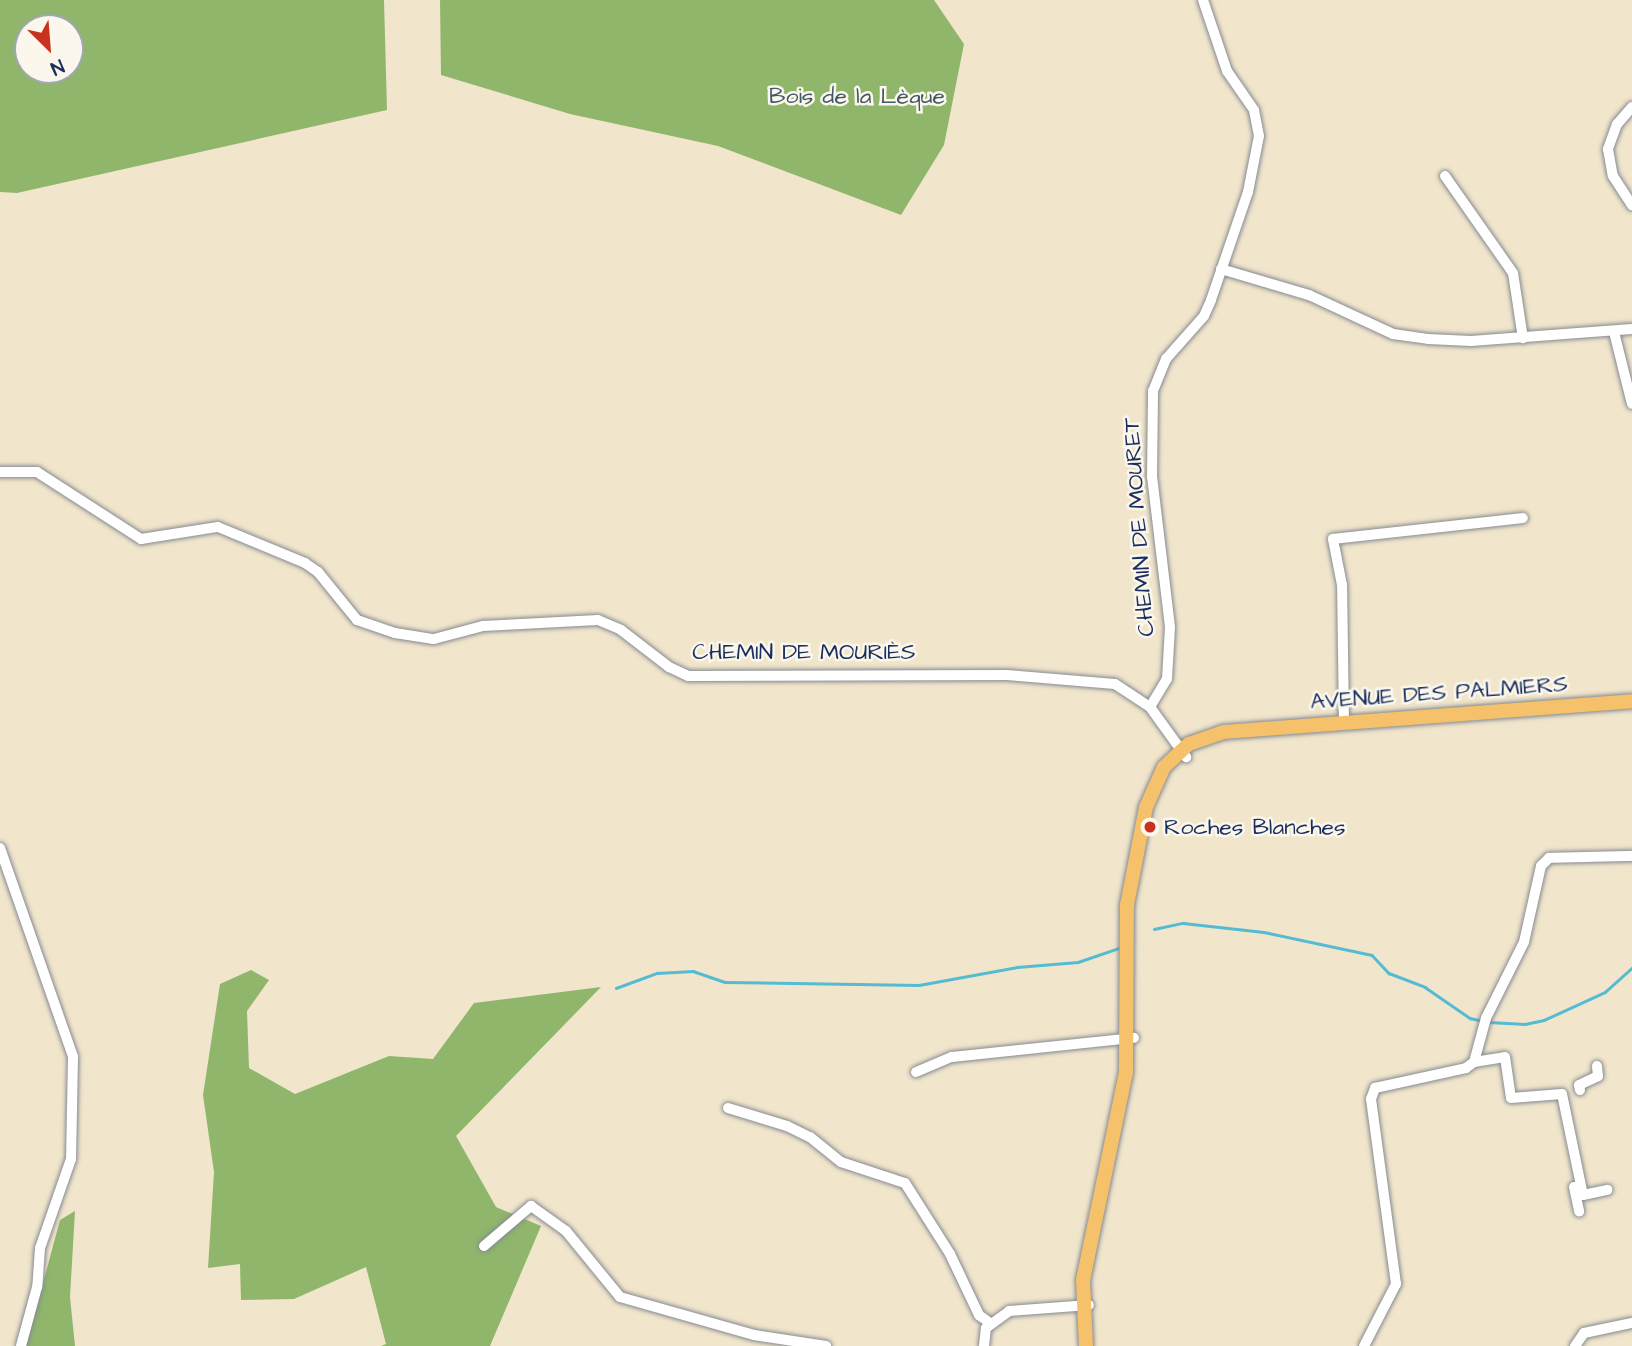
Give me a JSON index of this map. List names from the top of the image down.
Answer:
{
  "streets": {
    "main road": ["AVENUE DES PALMIERS"],
    "street": ["CHEMIN DE MOURET", "CHEMIN DE MOURIÈS"]
  },
  "crossings": [
    ["CHEMIN DE MOURET", "CHEMIN DE MOURIÈS"],
    ["CHEMIN DE MOURIÈS", "AVENUE DES PALMIERS"]
  ],
  "parks": ["Bois de la Lèque"],
  "places": ["Roches Blanches"],
  "north": "bottom right"
}
